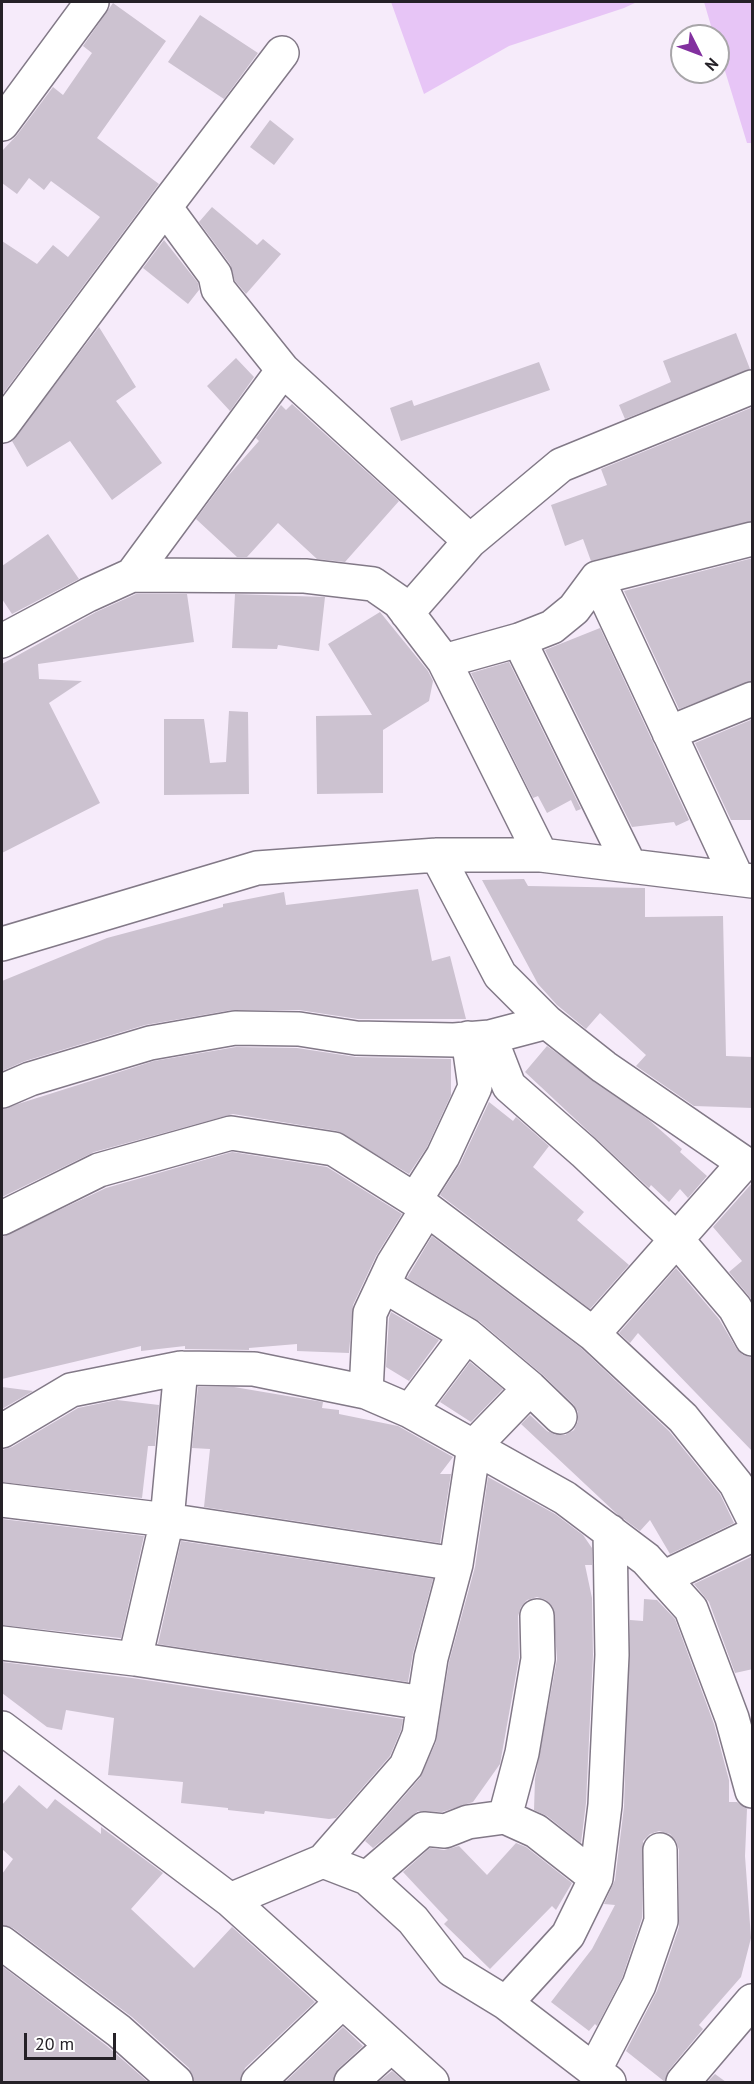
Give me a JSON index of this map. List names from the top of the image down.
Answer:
{
  "scale_bar": "20 m",
  "north": "bottom right"
}
